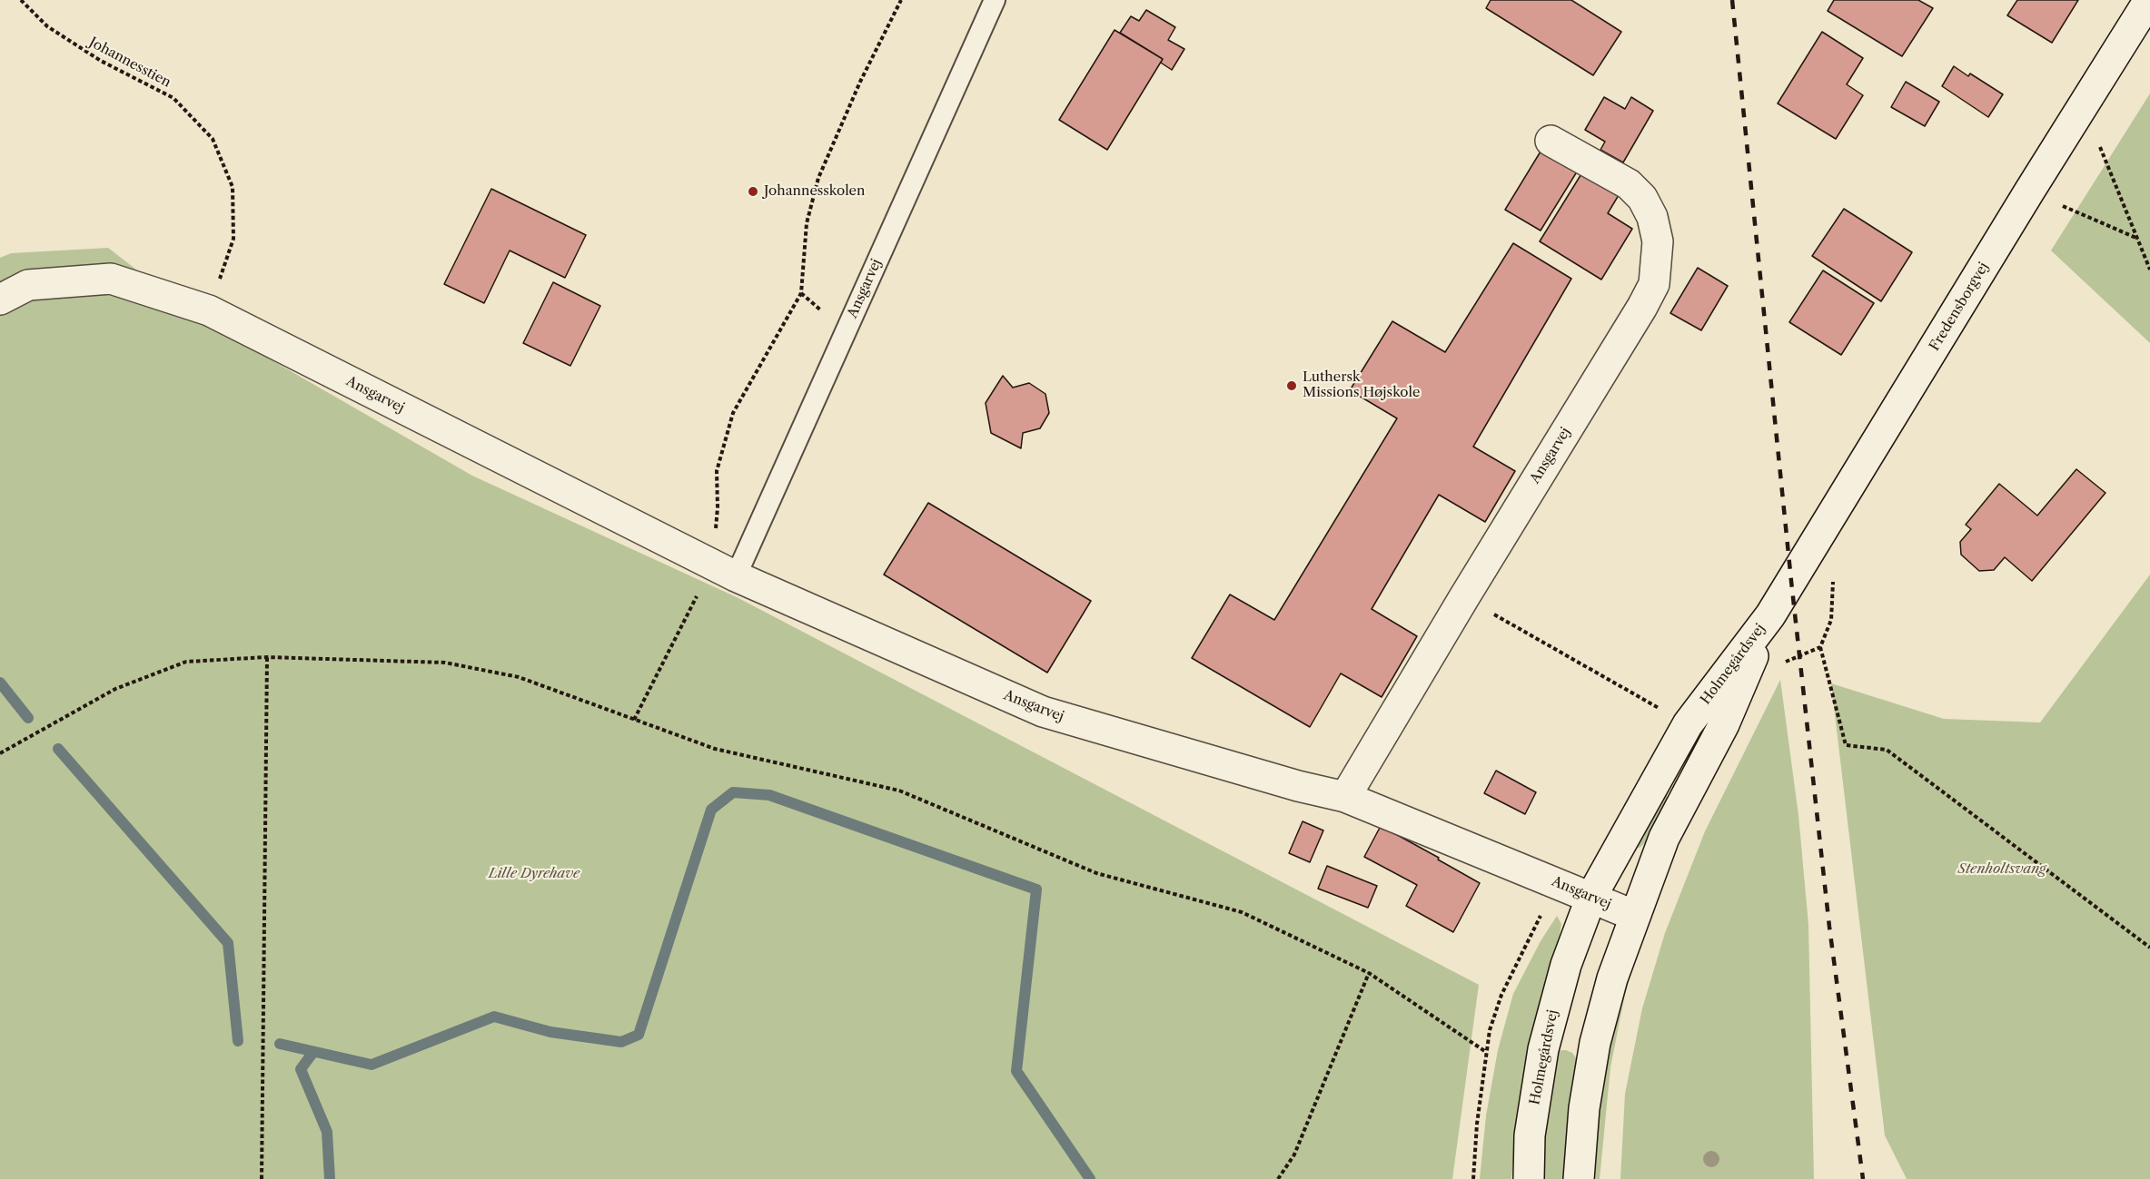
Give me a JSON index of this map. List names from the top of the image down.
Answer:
{
  "streets": {
    "street": ["Ansgarvej", "Fredensborgvej", "Holmegårdsvej"],
    "path": ["Johannesstien"]
  },
  "crossings": [
    ["Johannesstien", "Ansgarvej"],
    ["Ansgarvej", "Holmegårdsvej"],
    ["Fredensborgvej", "Holmegårdsvej"]
  ],
  "parks": ["Stenholtsvang", "Lille Dyrehave"],
  "places": ["Johannesskolen", "Luthersk Missions Højskole"]
}
